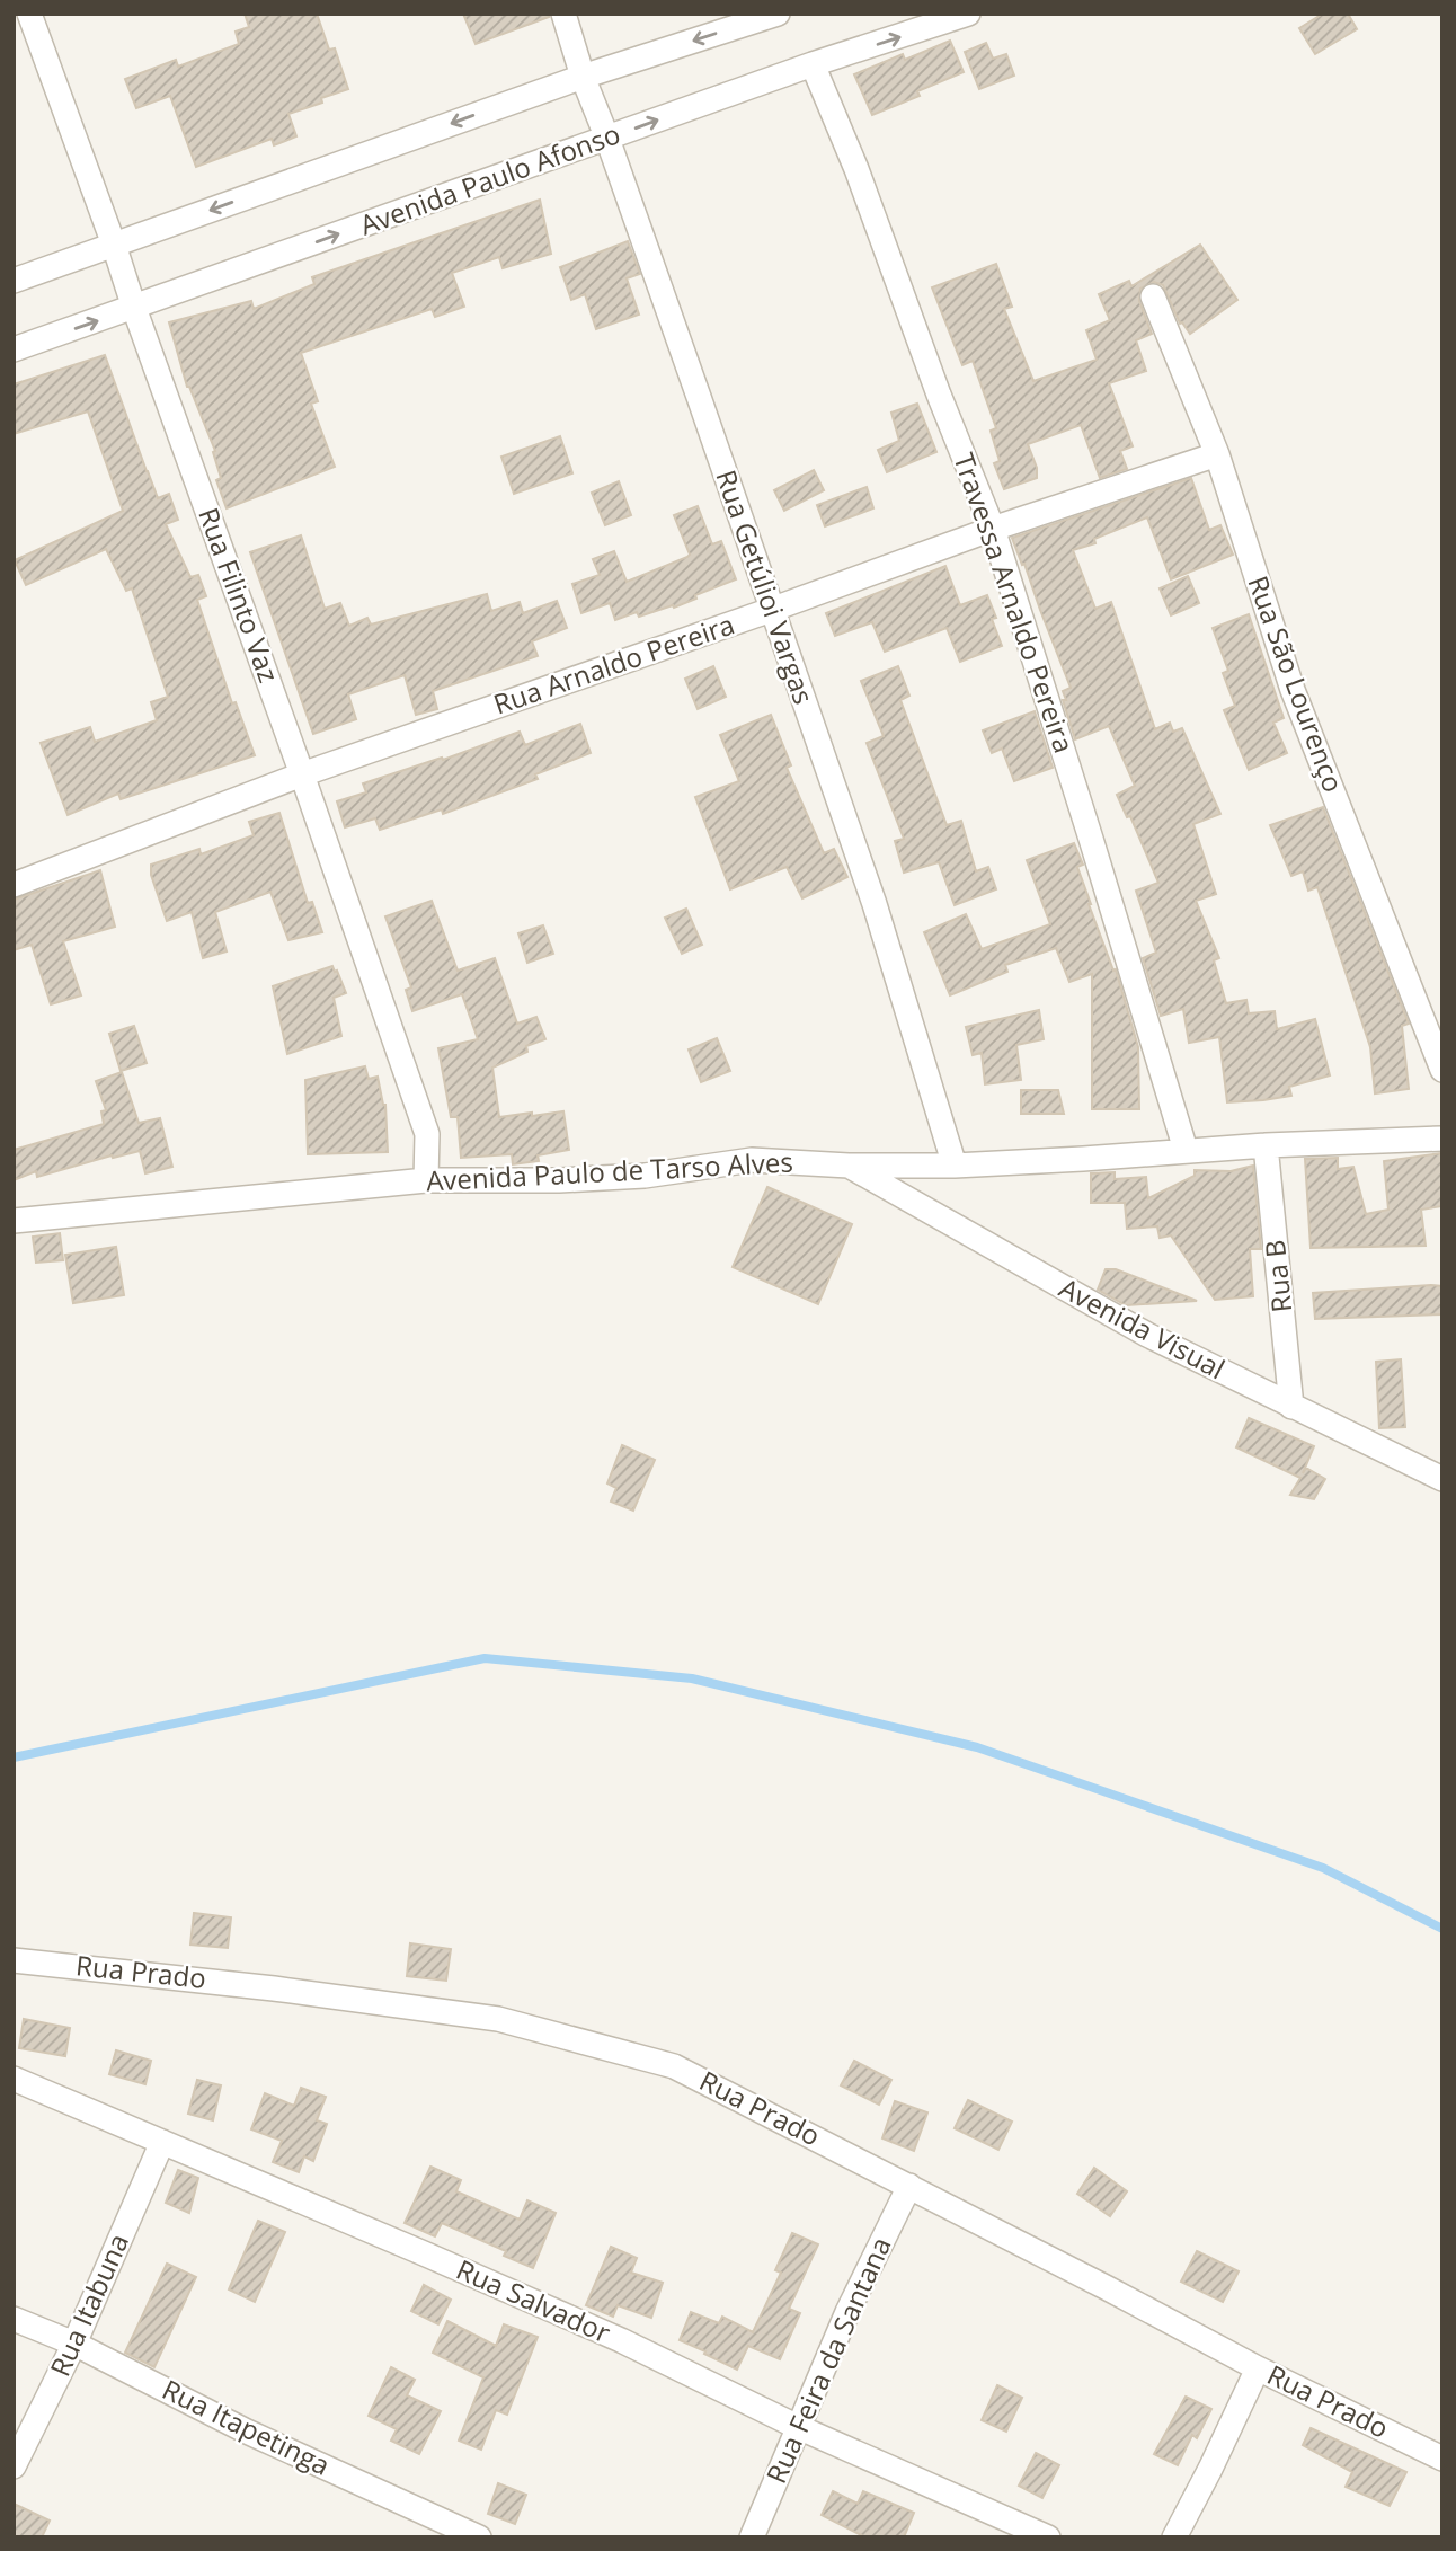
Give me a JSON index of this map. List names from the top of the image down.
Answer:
{
  "streets": {
    "street": [
      "Avenida Paulo Afonso",
      "Rua Getúlioi Vargas",
      "Rua Filinto Vaz",
      "Travessa Arnaldo Pereira",
      "Rua Arnaldo Pereira",
      "Rua São Lourenço",
      "Avenida Paulo de Tarso Alves",
      "Rua B",
      "Avenida Visual",
      "Rua Prado",
      "Rua Salvador",
      "Rua Itabuna",
      "Rua Feira da Santana",
      "Rua Itapetinga"
    ]
  },
  "crossings": [
    ["Avenida Paulo Afonso", "Rua Getúlioi Vargas"],
    ["Avenida Paulo Afonso", "Rua Filinto Vaz"],
    ["Avenida Paulo Afonso", "Travessa Arnaldo Pereira"],
    ["Rua Getúlioi Vargas", "Rua Arnaldo Pereira"],
    ["Rua Getúlioi Vargas", "Avenida Paulo de Tarso Alves"],
    ["Rua Filinto Vaz", "Rua Arnaldo Pereira"],
    ["Rua Filinto Vaz", "Avenida Paulo de Tarso Alves"],
    ["Travessa Arnaldo Pereira", "Rua Arnaldo Pereira"],
    ["Travessa Arnaldo Pereira", "Avenida Paulo de Tarso Alves"],
    ["Rua Arnaldo Pereira", "Rua São Lourenço"],
    ["Avenida Paulo de Tarso Alves", "Rua B"],
    ["Avenida Paulo de Tarso Alves", "Avenida Visual"],
    ["Rua B", "Avenida Visual"],
    ["Rua Prado", "Rua Feira da Santana"],
    ["Rua Salvador", "Rua Itabuna"],
    ["Rua Salvador", "Rua Feira da Santana"],
    ["Rua Itabuna", "Rua Itapetinga"]
  ]
}
